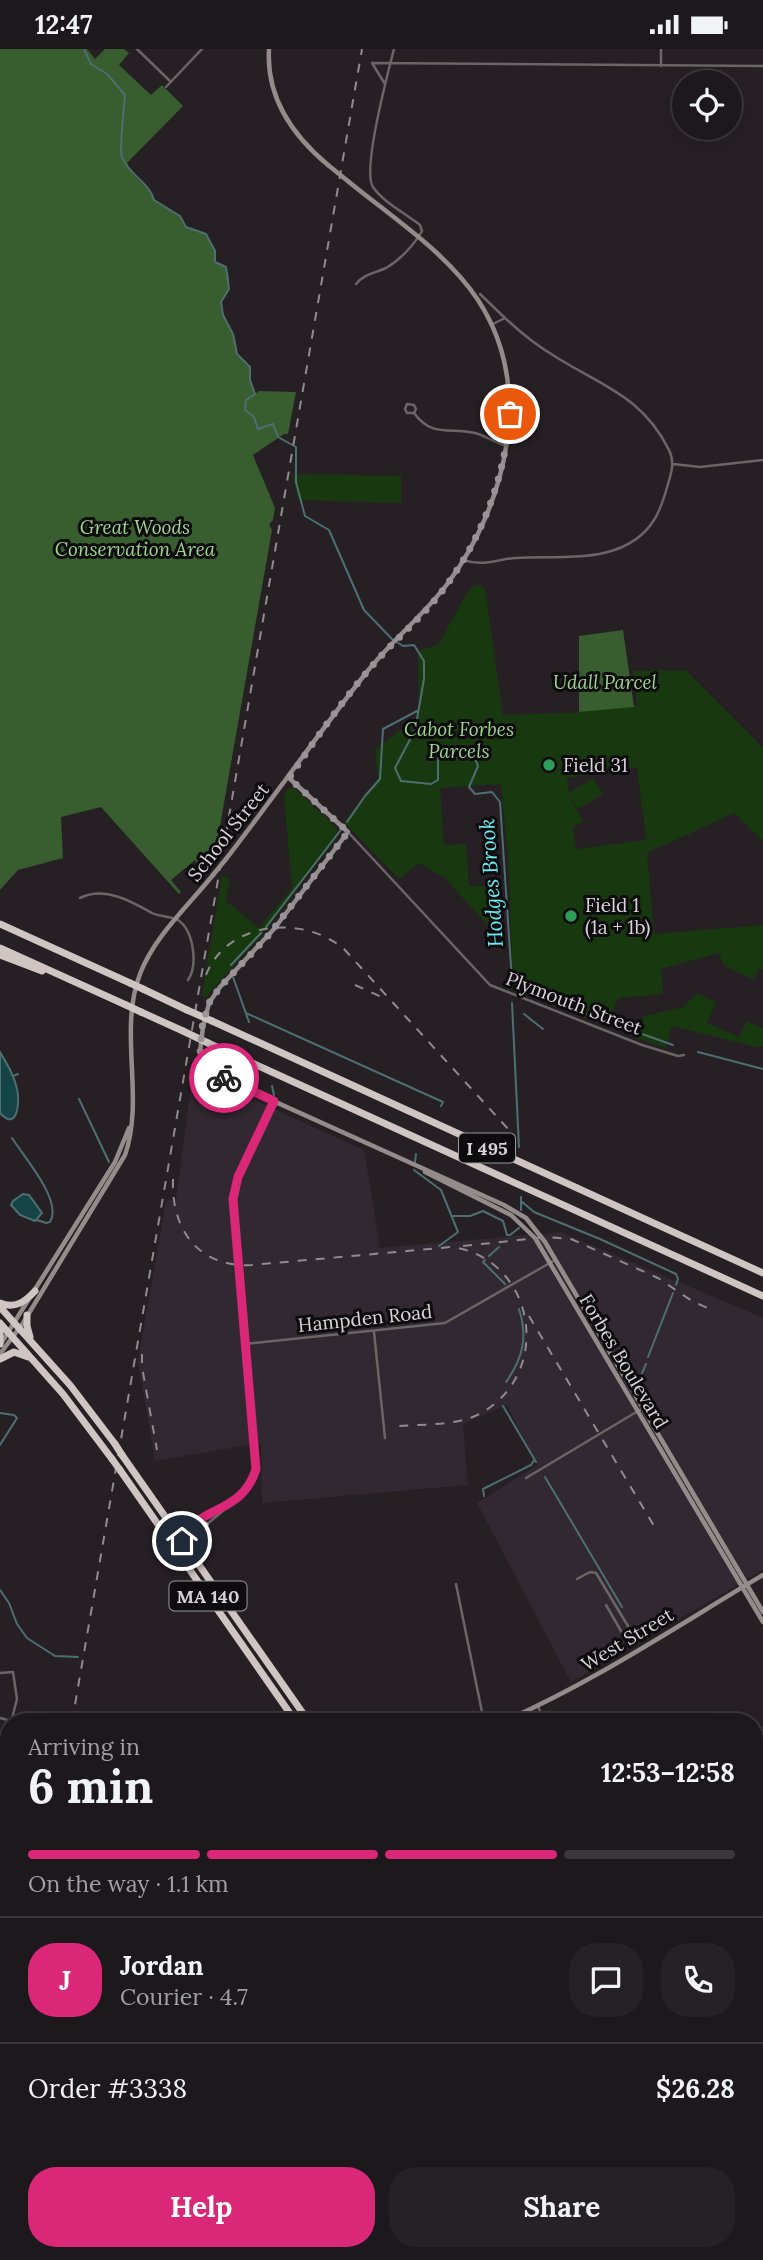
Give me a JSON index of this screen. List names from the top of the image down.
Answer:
{
  "streets": {
    "highway": ["I 495", "MA 140"],
    "street": [
      "School Street",
      "Plymouth Street",
      "Hampden Road",
      "Forbes Boulevard",
      "West Street"
    ]
  },
  "crossings": [
    ["School Street", "Plymouth Street"],
    ["School Street", "MA 140"],
    ["Plymouth Street", "Forbes Boulevard"],
    ["Hampden Road", "Forbes Boulevard"],
    ["Forbes Boulevard", "West Street"]
  ],
  "water": ["Hodges Brook"],
  "parks": ["Great Woods Conservation Area", "Udall Parcel", "Cabot Forbes Parcels"],
  "places": ["Field 31", "Field 1 (1a + 1b)"],
  "page": {
    "status": "12:47",
    "heading": ["6 min", "Arriving in", "12:53–12:58"],
    "panel": [
      "Jordan",
      "Courier · 4.7",
      "Order #3338",
      "$26.28"
    ],
    "bar": "On the way · 1.1 km",
    "round": "J",
    "buttons": ["Help", "Share"]
  }
}
